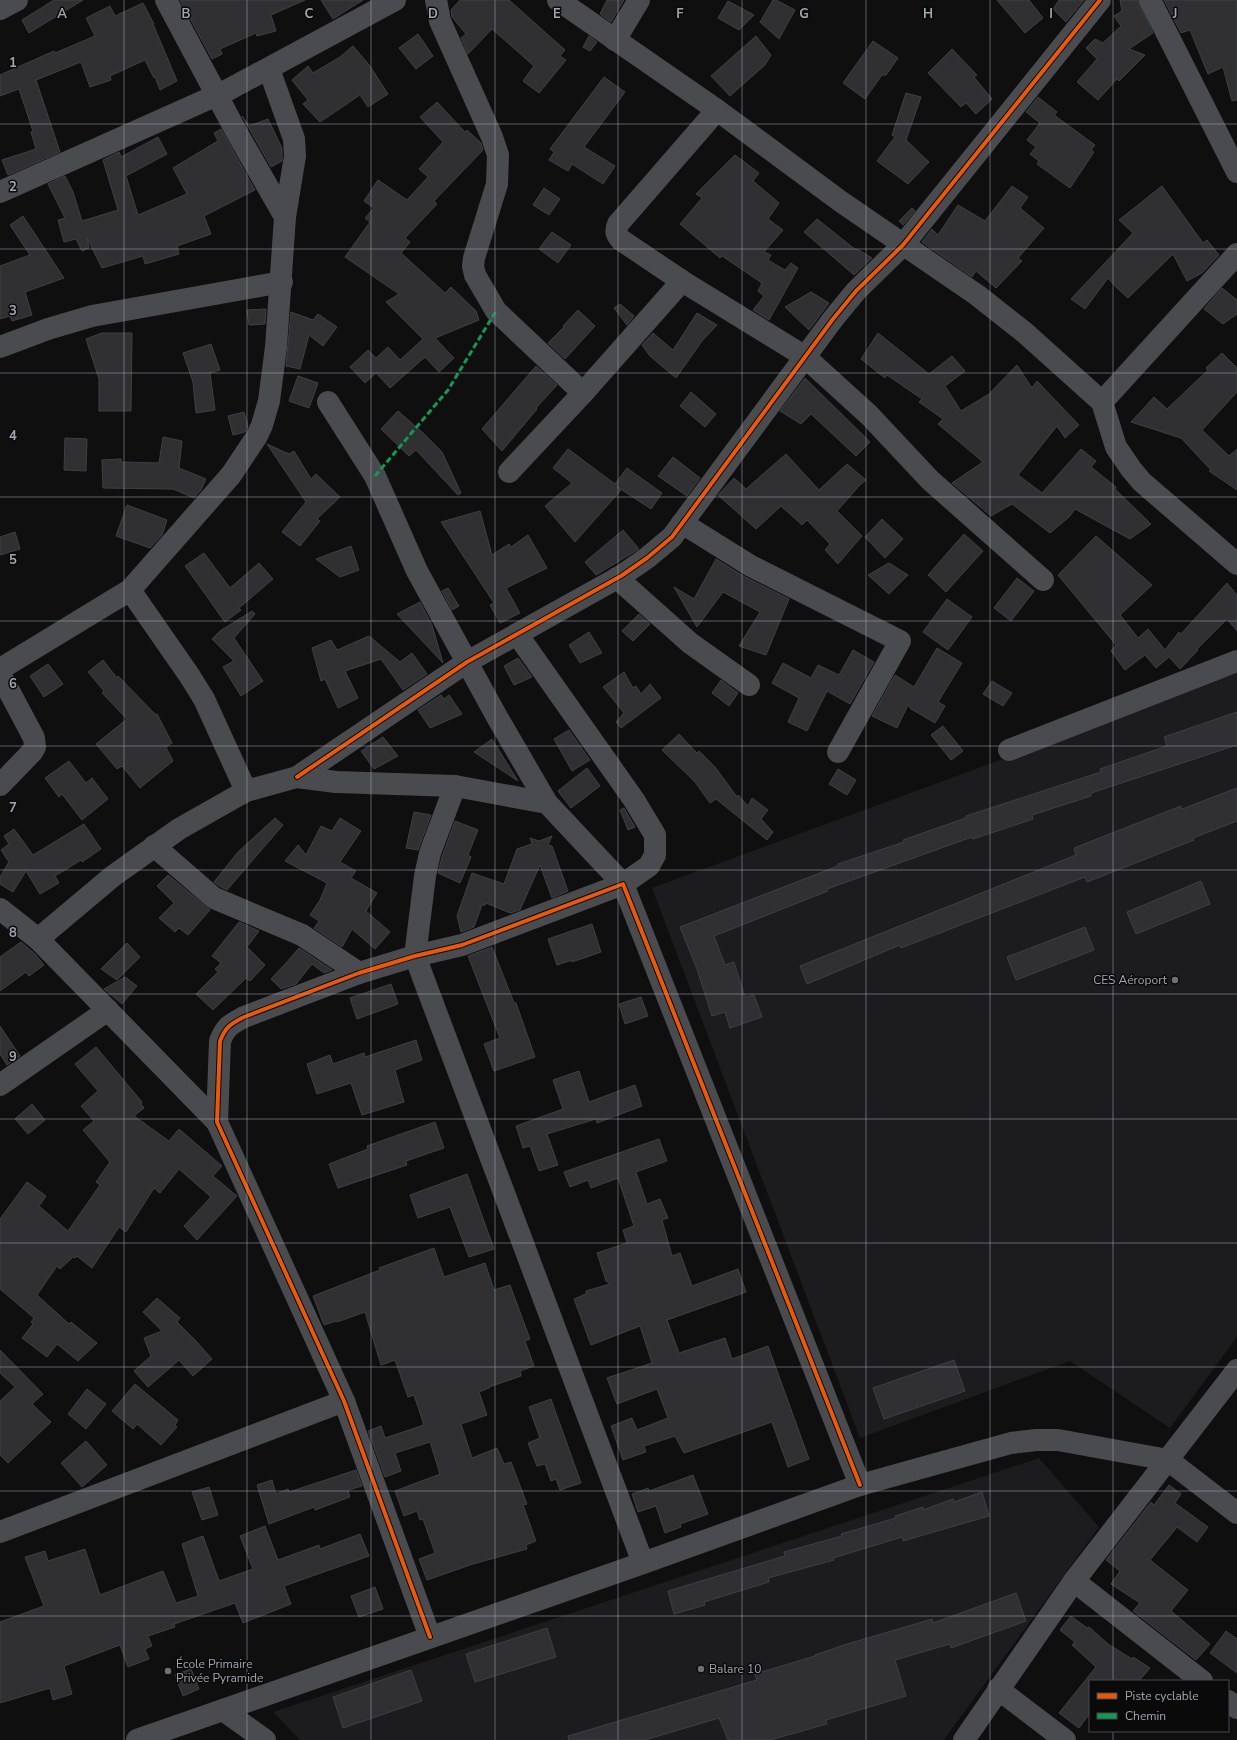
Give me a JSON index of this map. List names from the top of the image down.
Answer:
{
  "places": ["CES Aéroport", "Balare 10", "École Primaire Privée Pyramide"],
  "legend": ["Piste cyclable", "Chemin"],
  "grid": {
    "columns": [
      "A",
      "B",
      "C",
      "D",
      "E",
      "F",
      "G",
      "H",
      "I",
      "J"
    ],
    "rows": [
      "1",
      "2",
      "3",
      "4",
      "5",
      "6",
      "7",
      "8",
      "9"
    ]
  }
}
